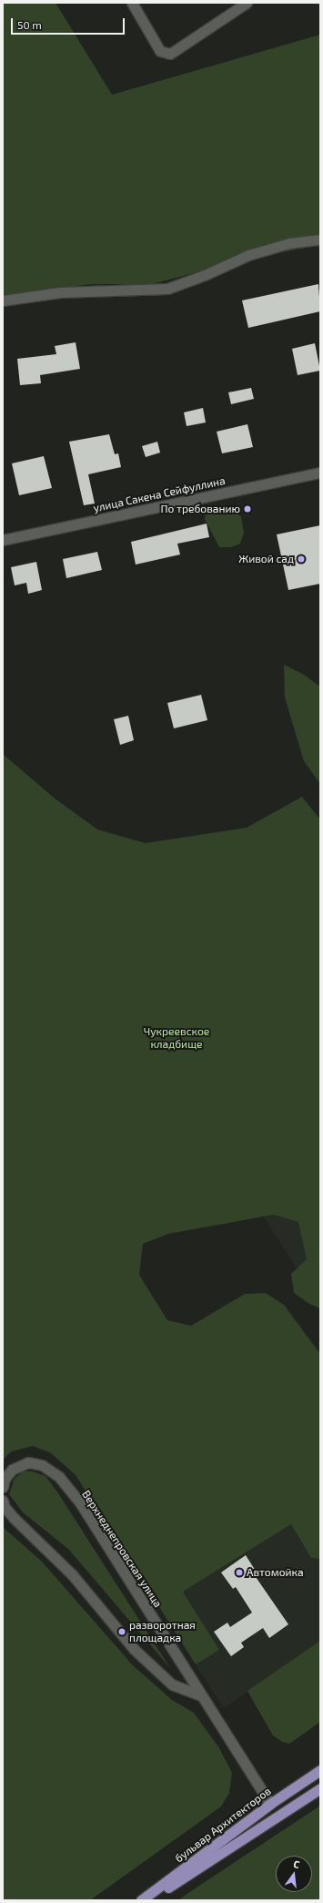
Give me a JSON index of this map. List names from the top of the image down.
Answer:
{
  "streets": {
    "main road": ["бульвар Архитекторов"],
    "street": ["улица Сакена Сейфуллина", "Верхнеднепровская улица"]
  },
  "crossings": [
    ["Верхнеднепровская улица", "бульвар Архитекторов"]
  ],
  "parks": ["Чукреевское кладбище"],
  "places": [
    "По требованию",
    "Живой сад",
    "Автомойка",
    "разворотная площадка"
  ],
  "scale_bar": "50 m",
  "north": "top"
}
